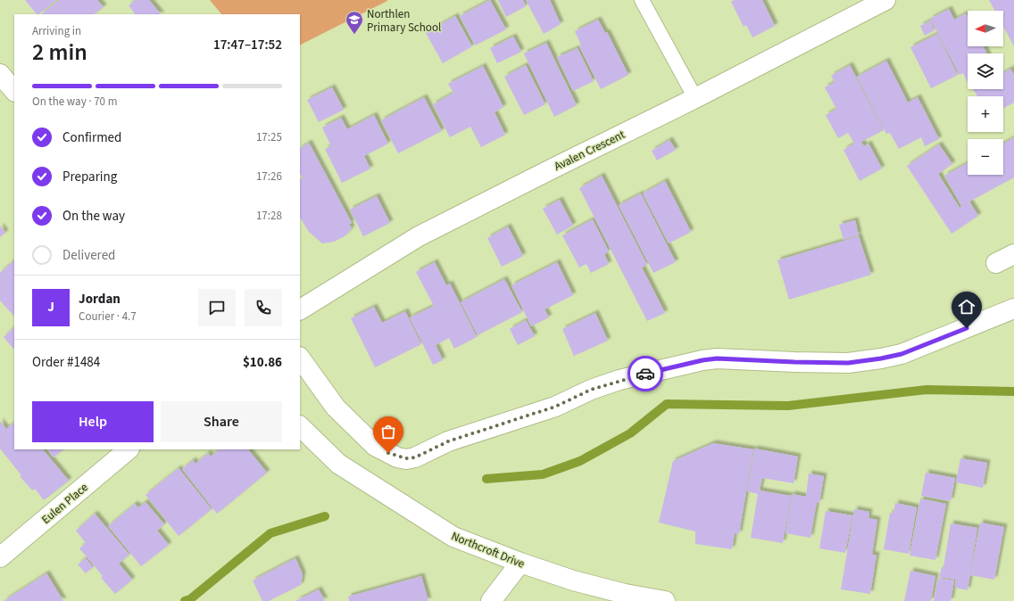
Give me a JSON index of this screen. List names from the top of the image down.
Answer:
{
  "streets": {
    "street": ["Avalen Crescent", "Eulen Place", "Northcroft Drive"]
  },
  "places": {
    "school or university": ["Northlen Primary School"]
  },
  "north": "left",
  "page": {
    "map_buttons": ["+", "−"],
    "heading": ["2 min", "Arriving in", "17:47–17:52"],
    "panel": [
      "Jordan",
      "Courier · 4.7",
      "Order #1484",
      "$10.86"
    ],
    "bar": "On the way · 70 m",
    "list": [
      ["Confirmed", "17:25"],
      ["Preparing", "17:26"],
      ["On the way", "17:28"],
      "Delivered"
    ],
    "round": "J",
    "buttons": ["Help", "Share"]
  }
}
